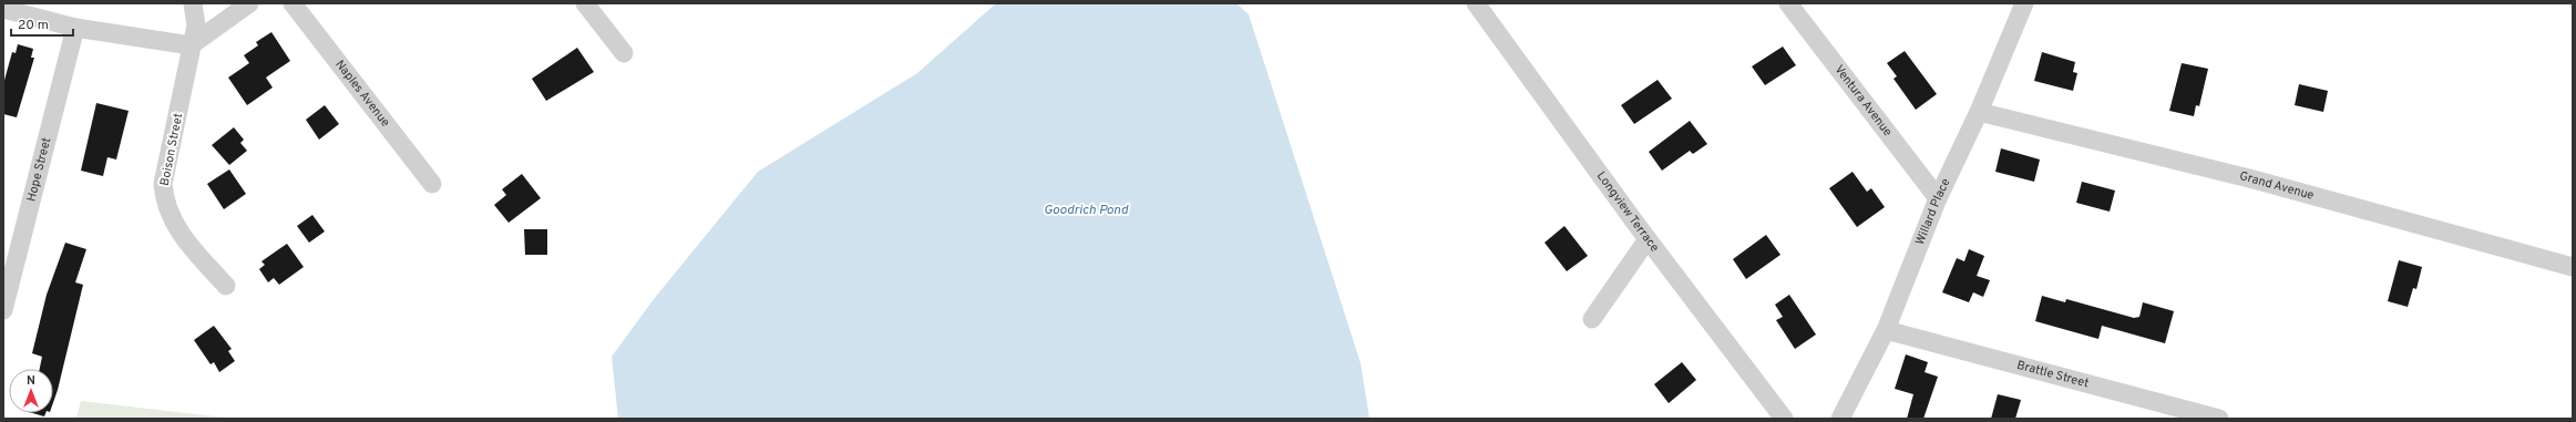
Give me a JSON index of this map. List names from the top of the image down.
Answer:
{
  "streets": {
    "street": [
      "Naples Avenue",
      "Ventura Avenue",
      "Boison Street",
      "Hope Street",
      "Grand Avenue",
      "Willard Place",
      "Longview Terrace",
      "Brattle Street"
    ]
  },
  "crossings": [
    ["Ventura Avenue", "Willard Place"],
    ["Grand Avenue", "Willard Place"],
    ["Willard Place", "Brattle Street"]
  ],
  "water": ["Goodrich Pond"],
  "scale_bar": "20 m",
  "north": "top"
}
